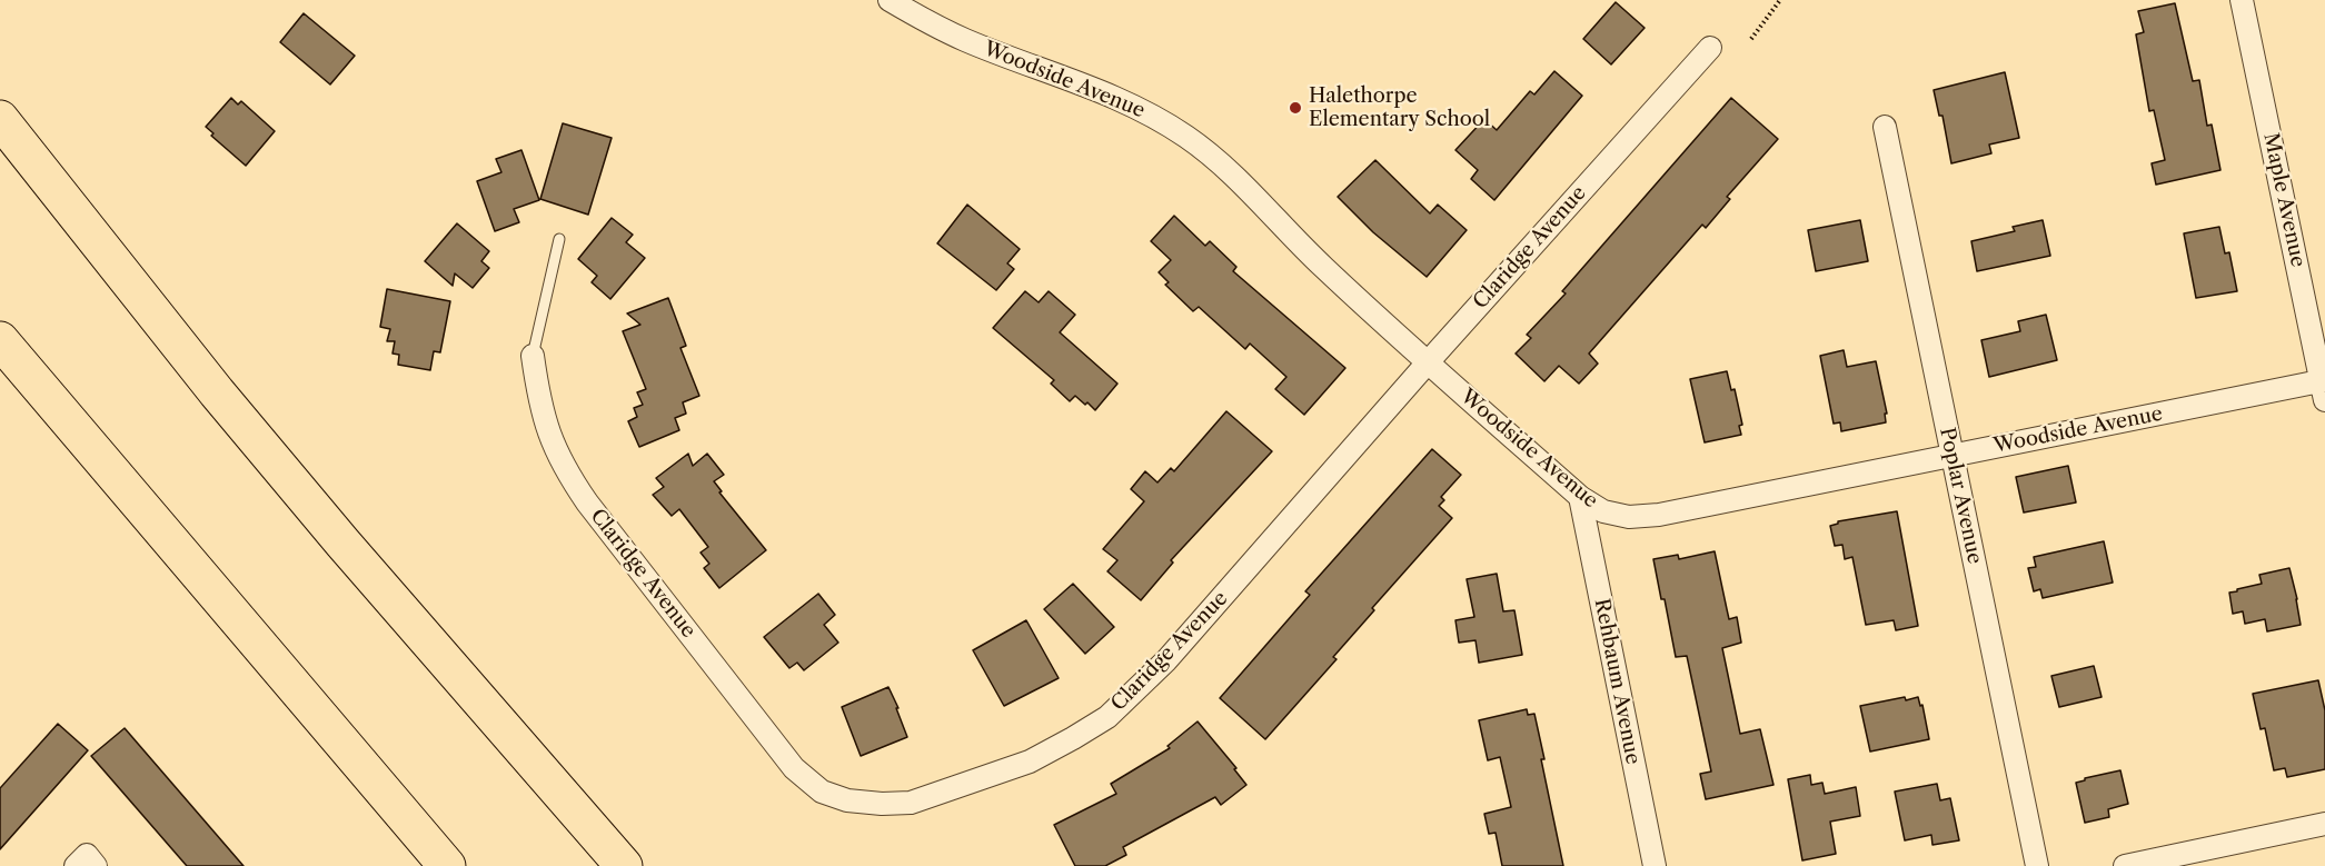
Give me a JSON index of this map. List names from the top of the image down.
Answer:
{
  "streets": {
    "street": [
      "Woodside Avenue",
      "Maple Avenue",
      "Claridge Avenue",
      "Poplar Avenue",
      "Rehbaum Avenue"
    ]
  },
  "crossings": [
    ["Woodside Avenue", "Maple Avenue"],
    ["Woodside Avenue", "Claridge Avenue"],
    ["Woodside Avenue", "Poplar Avenue"],
    ["Woodside Avenue", "Rehbaum Avenue"]
  ],
  "places": ["Halethorpe Elementary School"]
}
